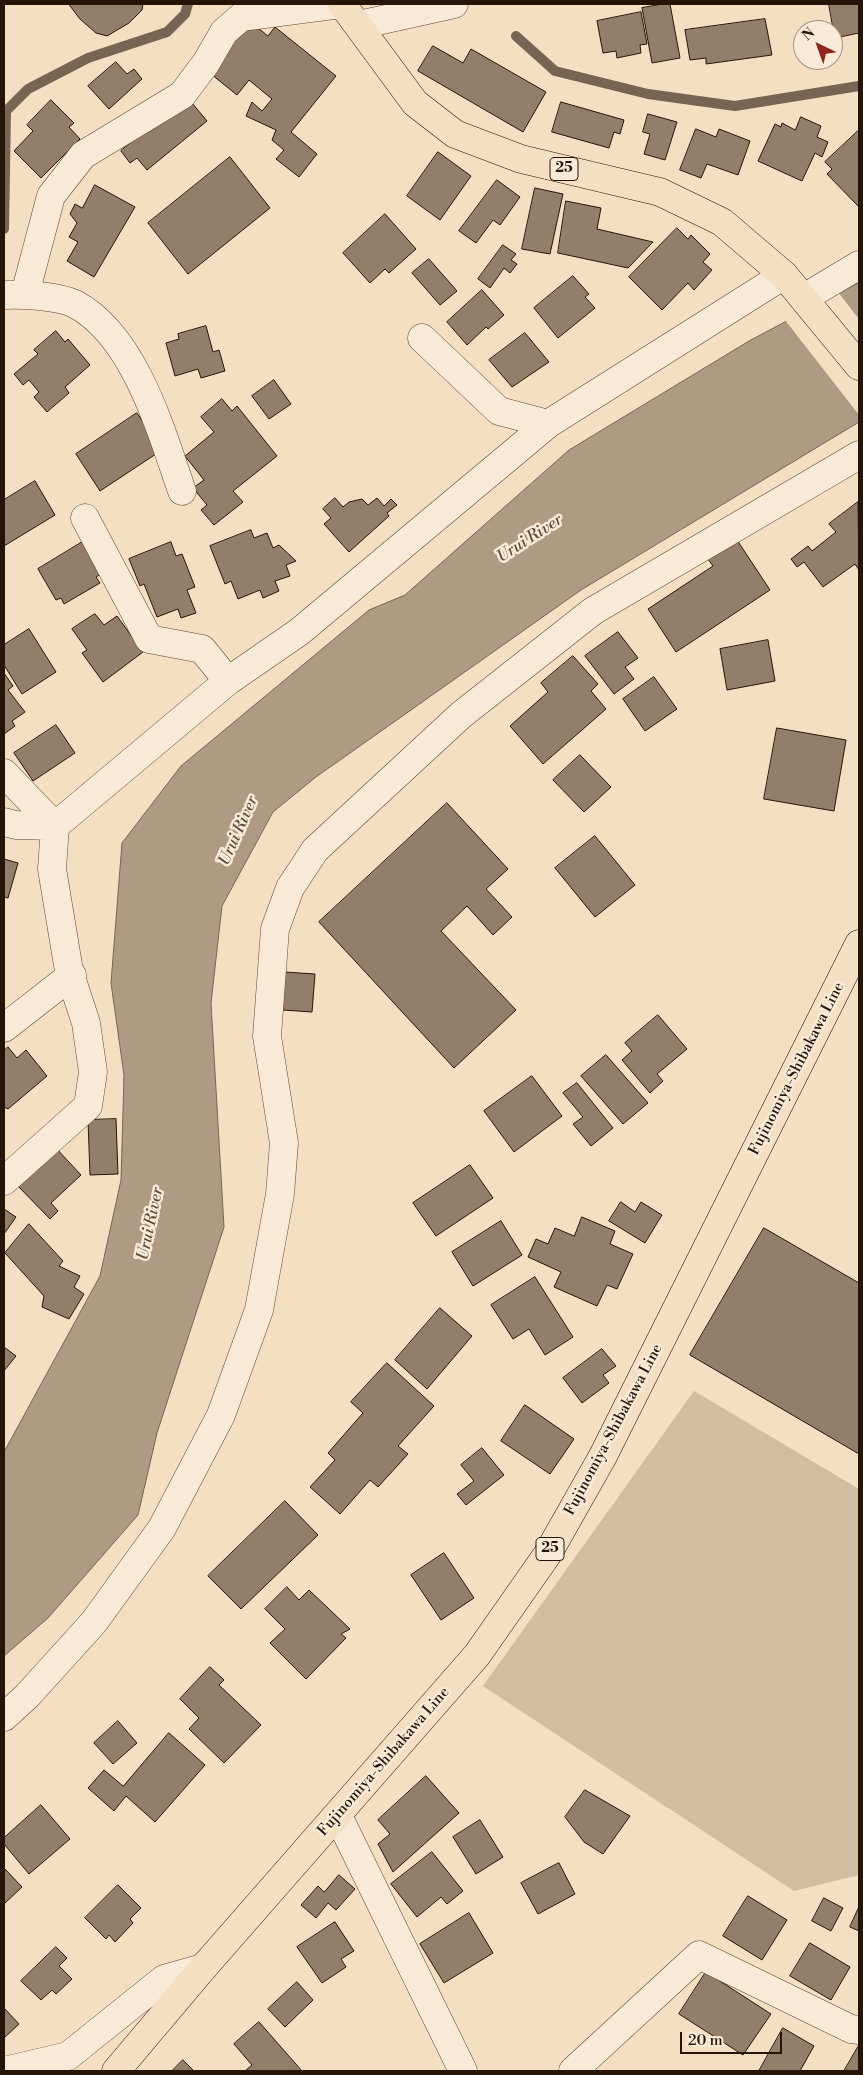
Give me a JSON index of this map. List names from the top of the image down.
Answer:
{
  "streets": {
    "main road": ["25", "Fujinomiya-Shibakawa Line"]
  },
  "water": ["Urui River"],
  "scale_bar": "20 m",
  "north": "top left"
}
